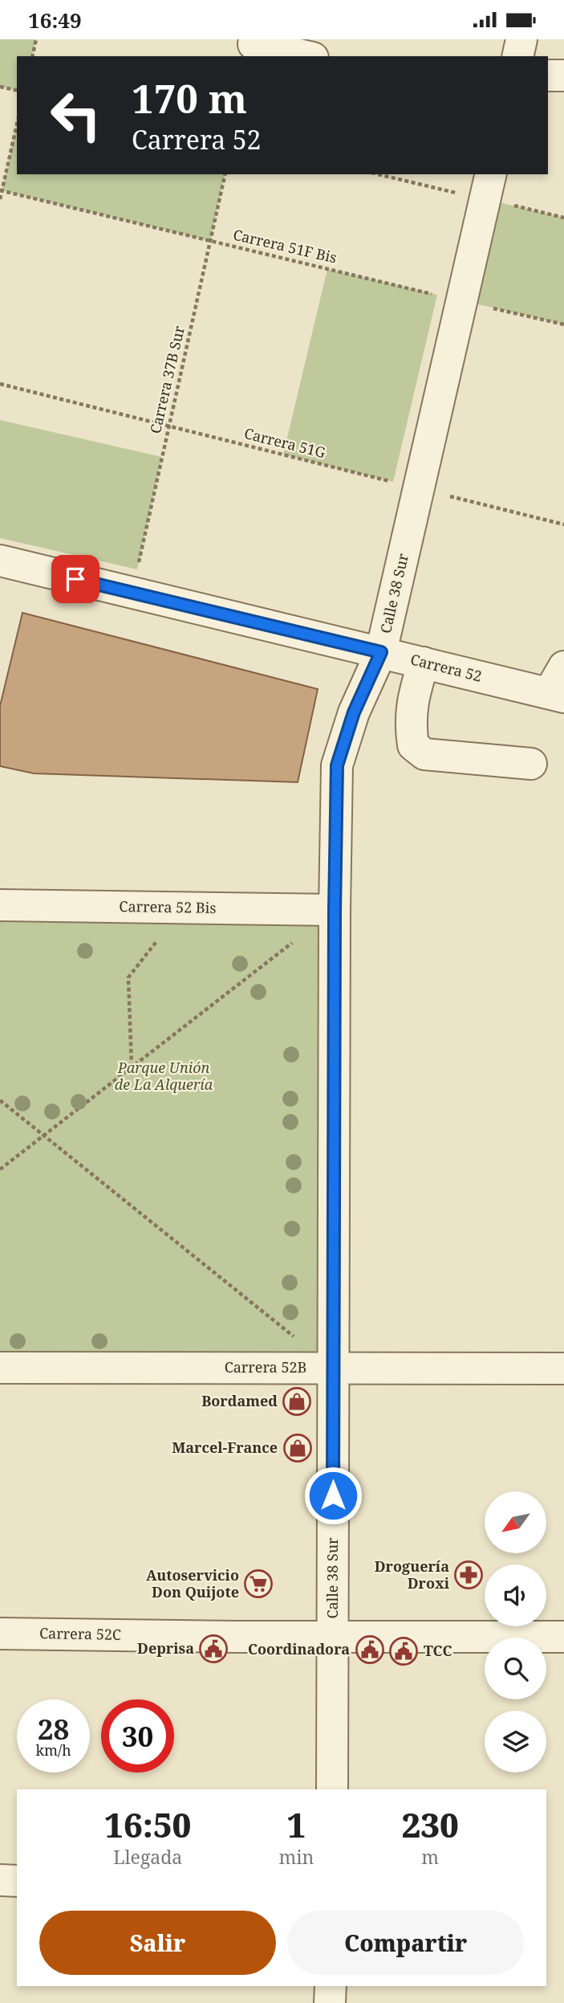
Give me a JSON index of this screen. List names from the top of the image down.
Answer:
{
  "streets": {
    "street": [
      "Calle 38 Sur",
      "Carrera 52",
      "Carrera 52 Bis",
      "Carrera 52B",
      "Carrera 52C"
    ],
    "path": ["Carrera 51F Bis", "Carrera 37B Sur", "Carrera 51G"]
  },
  "crossings": [
    ["Carrera 51F Bis", "Carrera 37B Sur"],
    ["Carrera 51F Bis", "Calle 38 Sur"],
    ["Carrera 37B Sur", "Carrera 51G"],
    ["Carrera 37B Sur", "Carrera 52"],
    ["Carrera 51G", "Calle 38 Sur"],
    ["Calle 38 Sur", "Carrera 52"],
    ["Calle 38 Sur", "Carrera 52 Bis"],
    ["Calle 38 Sur", "Carrera 52B"],
    ["Calle 38 Sur", "Carrera 52C"]
  ],
  "parks": ["Parque Unión de La Alquería"],
  "places": {
    "shop": ["Bordamed", "Marcel-France"],
    "pharmacy": ["Droguería Droxi"],
    "supermarket": ["Autoservicio Don Quijote"],
    "public building": ["Deprisa", "Coordinadora", "TCC"]
  },
  "north": "bottom left",
  "page": {
    "status": "16:49",
    "turn": ["170 m", "Carrera 52"],
    "speed": "28 km/h",
    "limit": "30",
    "eta": [
      "16:50",
      "Llegada",
      "1",
      "min",
      "230",
      "m"
    ],
    "buttons": ["Salir", "Compartir"]
  }
}
